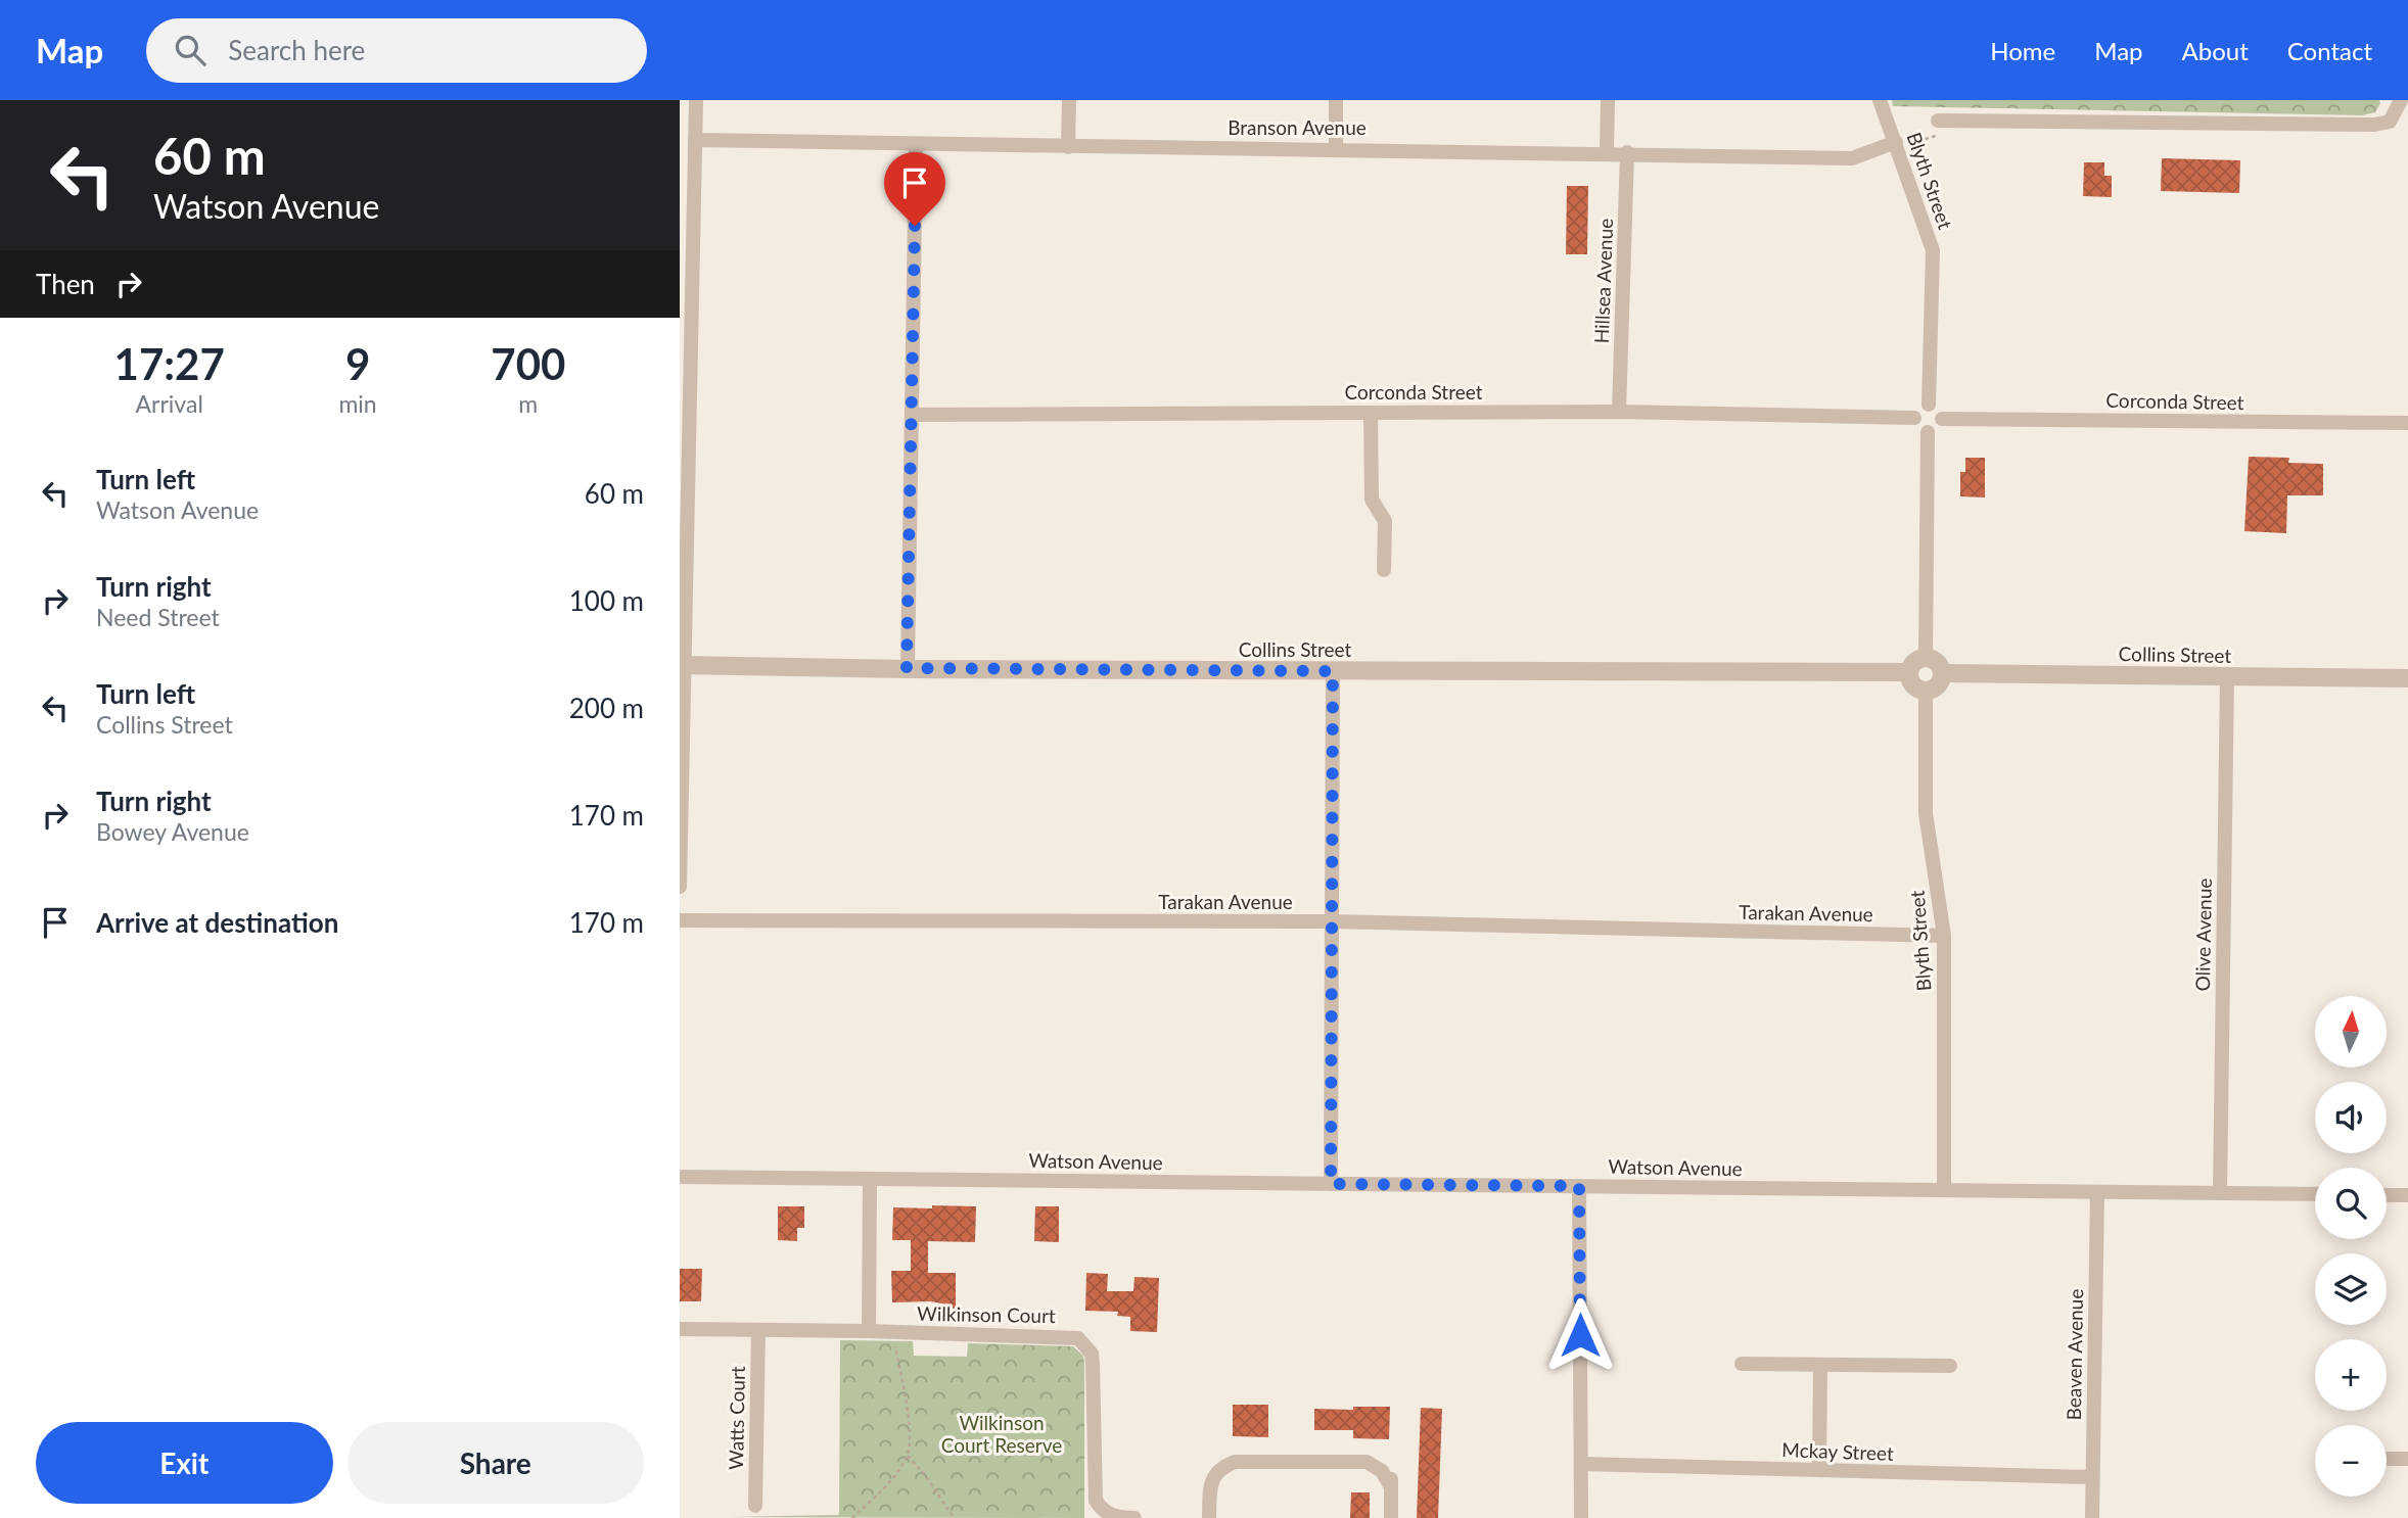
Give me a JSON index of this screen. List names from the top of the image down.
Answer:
{
  "streets": {
    "street": [
      "Branson Avenue",
      "Blyth Street",
      "Hillsea Avenue",
      "Corconda Street",
      "Collins Street",
      "Tarakan Avenue",
      "Olive Avenue",
      "Watson Avenue",
      "Wilkinson Court",
      "Beaven Avenue",
      "Watts Court",
      "Mckay Street"
    ]
  },
  "crossings": [
    ["Branson Avenue", "Blyth Street"],
    ["Branson Avenue", "Hillsea Avenue"],
    ["Blyth Street", "Corconda Street"],
    ["Blyth Street", "Collins Street"],
    ["Blyth Street", "Tarakan Avenue"],
    ["Blyth Street", "Watson Avenue"],
    ["Hillsea Avenue", "Corconda Street"],
    ["Collins Street", "Olive Avenue"],
    ["Olive Avenue", "Watson Avenue"],
    ["Watson Avenue", "Beaven Avenue"],
    ["Wilkinson Court", "Watts Court"],
    ["Beaven Avenue", "Mckay Street"]
  ],
  "parks": ["Wilkinson Court Reserve"],
  "north": "top",
  "page": {
    "header": "Map",
    "search": "Search here",
    "nav": [
      "Home",
      "Map",
      "About",
      "Contact"
    ],
    "turn": ["60 m", "Watson Avenue"],
    "then": "Then",
    "eta": [
      "17:27",
      "Arrival",
      "9",
      "min",
      "700",
      "m"
    ],
    "list": [
      {
        "name": "Turn left",
        "note": "Watson Avenue",
        "value": "60 m"
      },
      {
        "name": "Turn right",
        "note": "Need Street",
        "value": "100 m"
      },
      {
        "name": "Turn left",
        "note": "Collins Street",
        "value": "200 m"
      },
      {
        "name": "Turn right",
        "note": "Bowey Avenue",
        "value": "170 m"
      },
      {
        "name": "Arrive at destination",
        "value": "170 m"
      }
    ],
    "map_buttons": ["+", "−"],
    "buttons": ["Exit", "Share"]
  }
}
